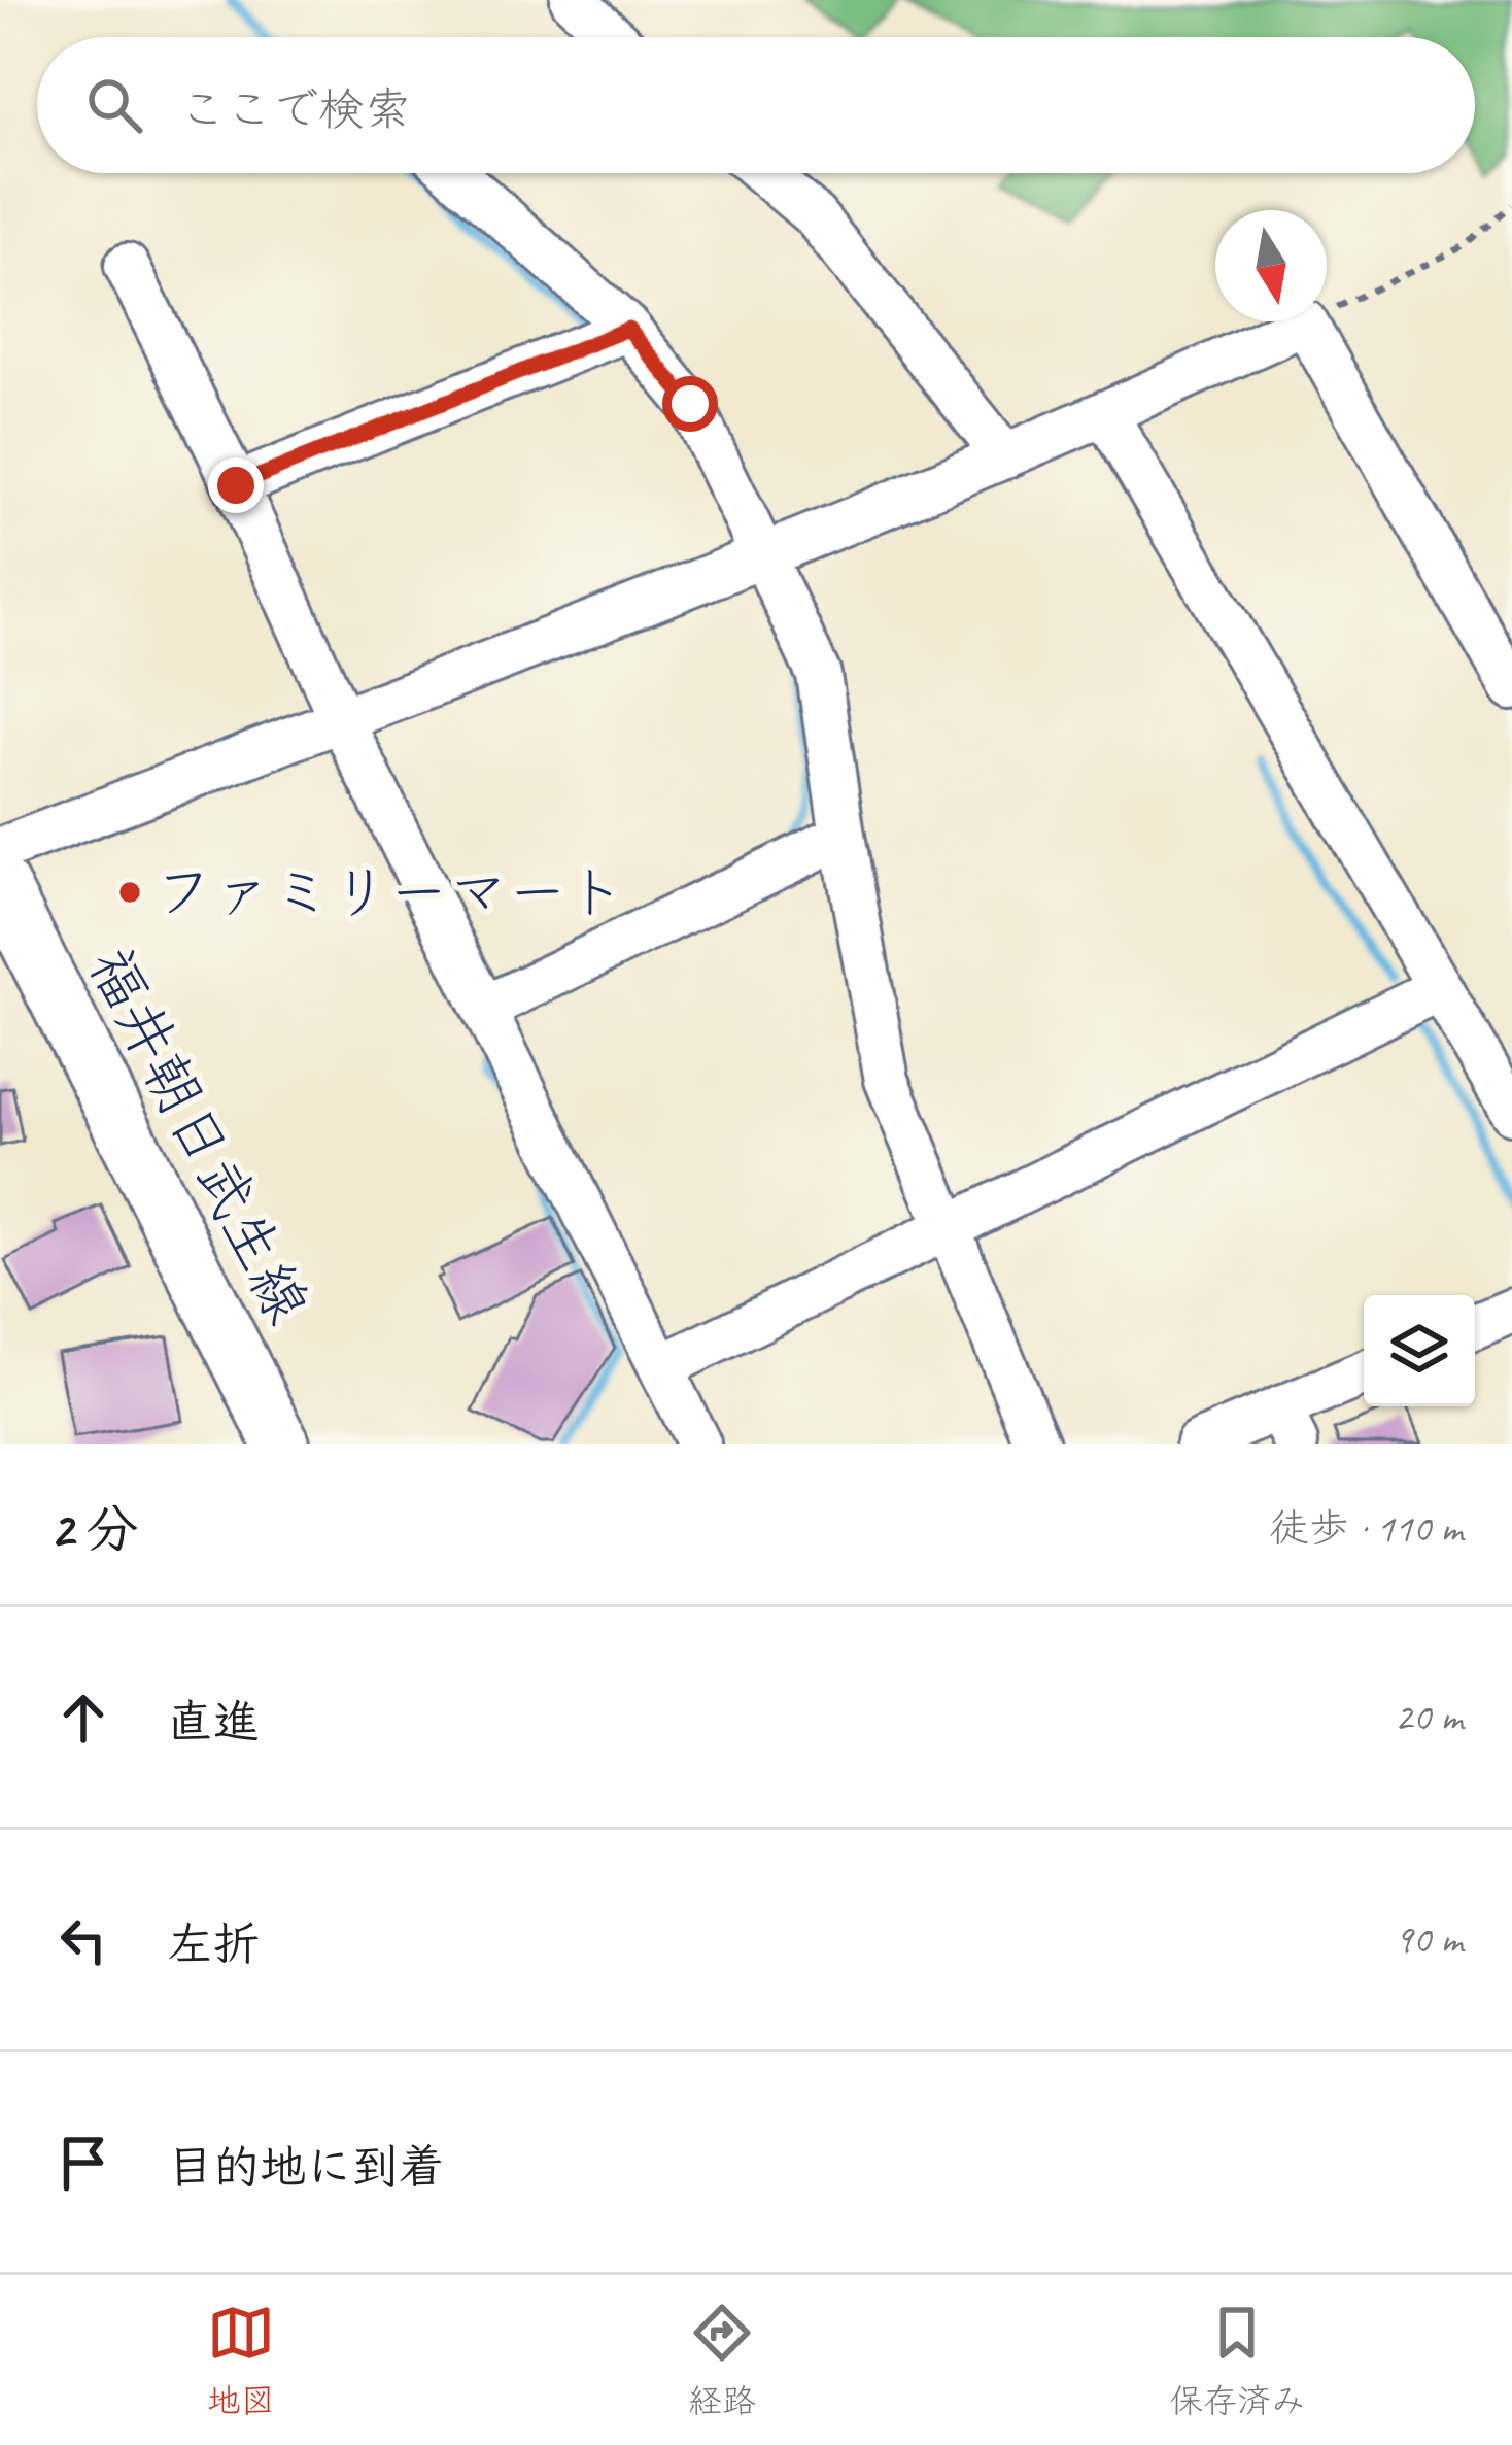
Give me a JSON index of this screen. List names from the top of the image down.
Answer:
{
  "streets": {
    "main road": ["福井朝日武生線"]
  },
  "places": ["ファミリーマート"],
  "north": "bottom",
  "page": {
    "search": "ここで検索",
    "heading": ["2 分", "徒歩 · 110 m"],
    "list": [
      ["直進", "20 m"],
      ["左折", "90 m"],
      "目的地に到着"
    ],
    "nav": ["地図", "経路", "保存済み"]
  }
}
